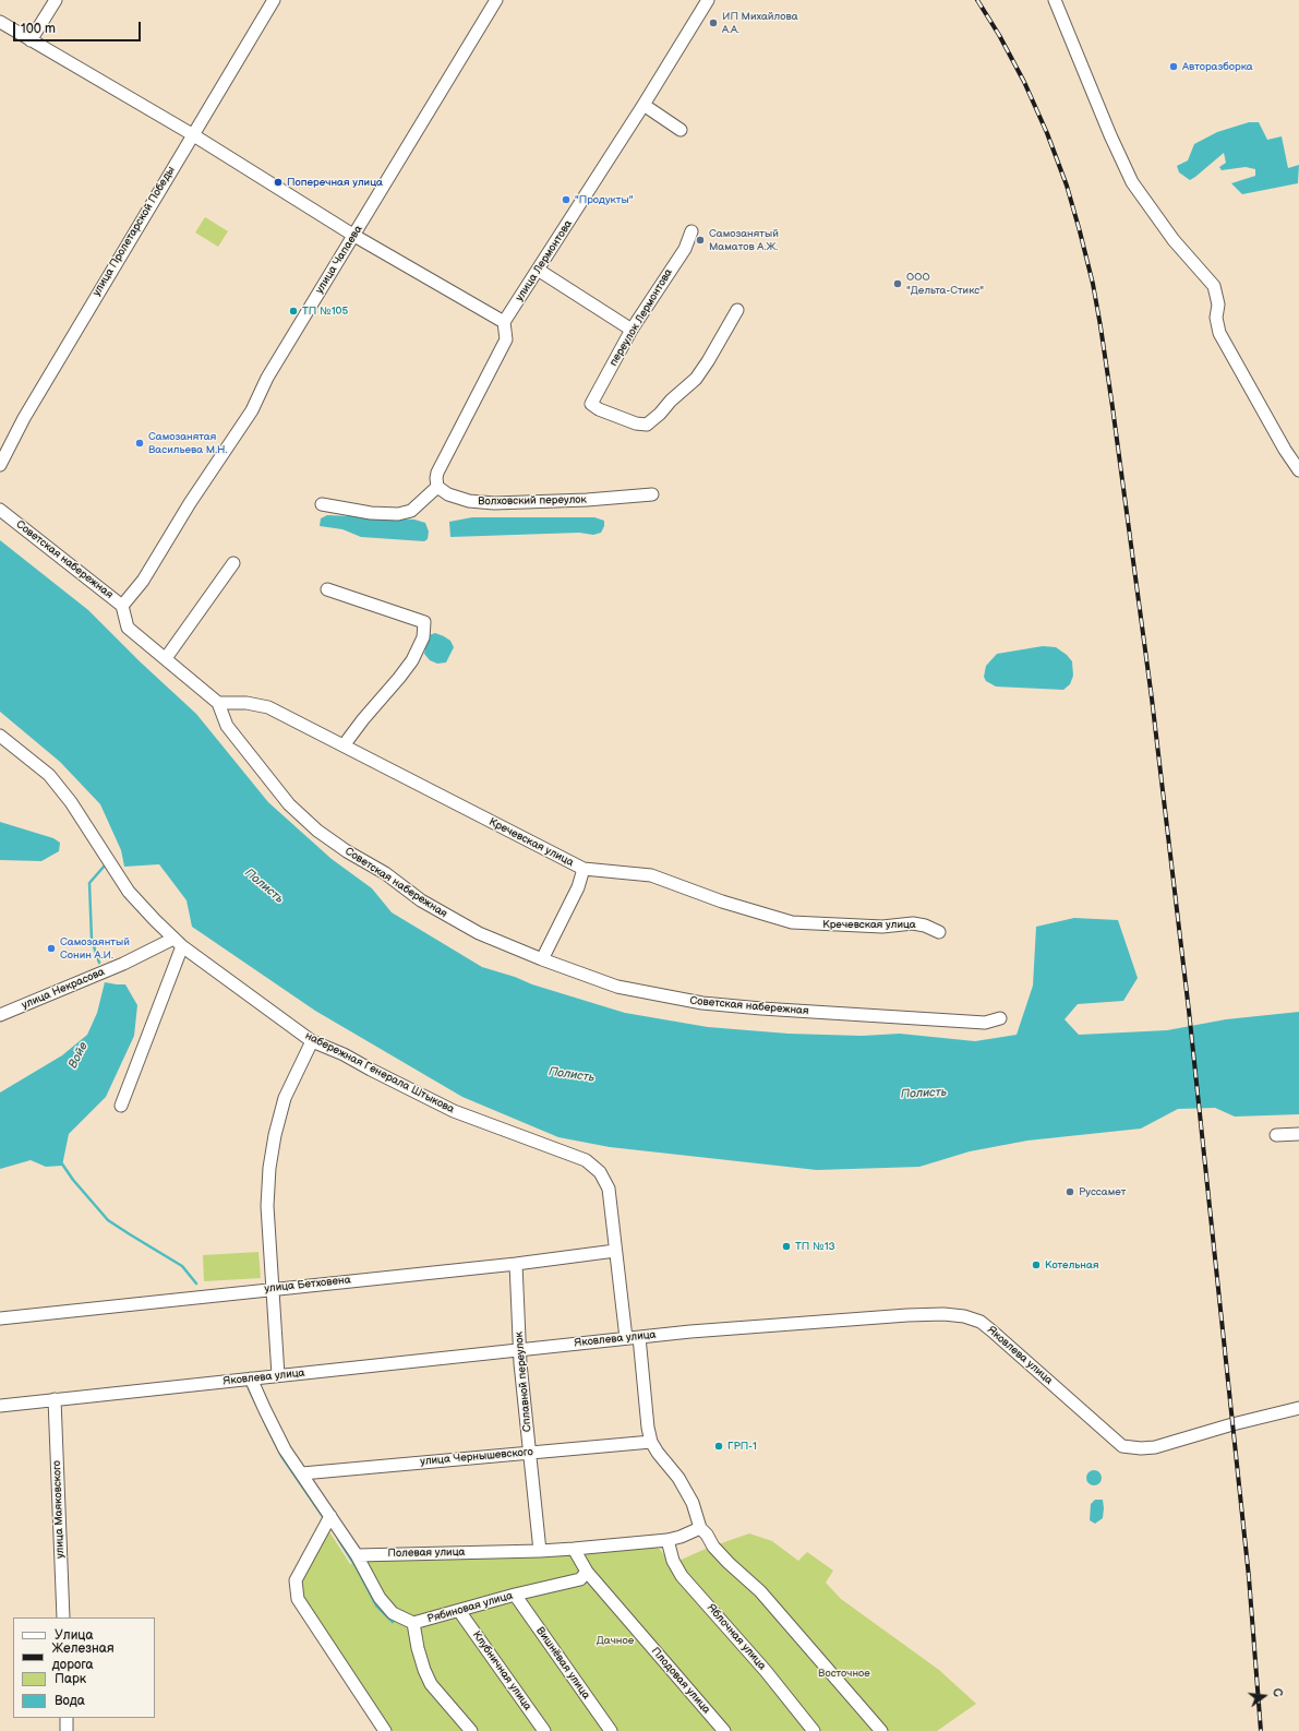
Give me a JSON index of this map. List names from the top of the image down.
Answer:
{
  "streets": {
    "street": [
      "улица Пролетарской Победы",
      "улица Чапаева",
      "улица Лермонтова",
      "переулок Лермонтова",
      "Волховский переулок",
      "Советская набережная",
      "Кречевская улица",
      "улица Некрасова",
      "набережная Генерала Штыкова",
      "улица Бетховена",
      "Яковлева улица",
      "Сплавной переулок",
      "улица Чернышевского",
      "улица Маяковского",
      "Полевая улица",
      "Рябиновая улица",
      "Яблочная улица",
      "Вишнёвая улица",
      "Клубничная улица",
      "Плодовая улица"
    ]
  },
  "crossings": [
    ["улица Чапаева", "Советская набережная"],
    ["Советская набережная", "Кречевская улица"],
    ["улица Некрасова", "набережная Генерала Штыкова"],
    ["набережная Генерала Штыкова", "улица Бетховена"],
    ["набережная Генерала Штыкова", "Яковлева улица"],
    ["улица Бетховена", "Сплавной переулок"],
    ["Яковлева улица", "Сплавной переулок"],
    ["Яковлева улица", "улица Маяковского"],
    ["Сплавной переулок", "улица Чернышевского"],
    ["Сплавной переулок", "Полевая улица"],
    ["Полевая улица", "Рябиновая улица"],
    ["Полевая улица", "Яблочная улица"],
    ["Полевая улица", "Плодовая улица"],
    ["Рябиновая улица", "Вишнёвая улица"],
    ["Рябиновая улица", "Клубничная улица"],
    ["Рябиновая улица", "Плодовая улица"]
  ],
  "water": ["Полисть", "Войе"],
  "parks": ["Дачное", "Восточное"],
  "places": [
    "ИП Михайлова А.А.",
    "Авторазборка",
    "Поперечная улица",
    "\"Продукты\"",
    "Самозанятый Маматов А.Ж.",
    "ООО \"Дельта-Стикс\"",
    "ТП №105",
    "Самозанятая Васильева М.Н.",
    "Самозаянтый Сонин А.И.",
    "Руссамет",
    "ТП №13",
    "Котельная",
    "ГРП-1"
  ],
  "legend": [
    "Улица",
    "Железная дорога",
    "Парк",
    "Вода"
  ],
  "scale_bar": "100 m",
  "north": "right"
}
